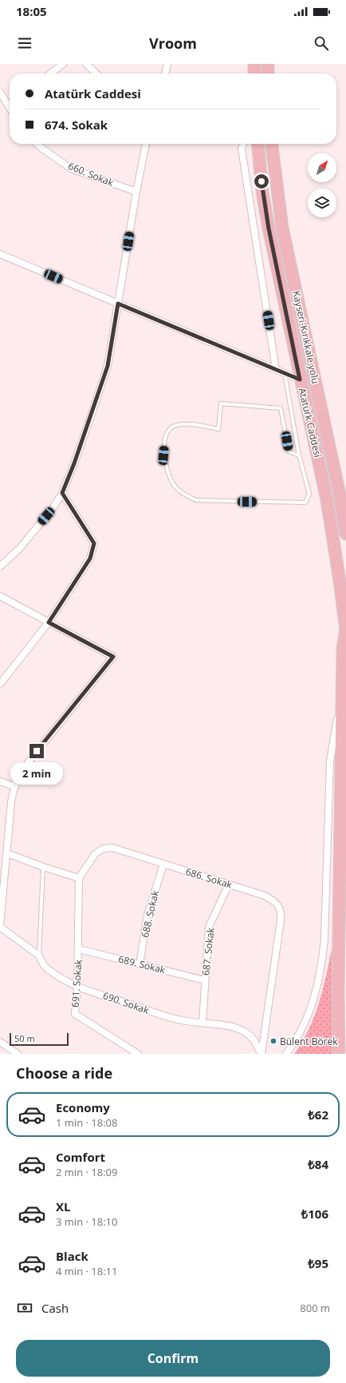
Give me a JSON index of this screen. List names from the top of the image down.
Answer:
{
  "streets": {
    "highway": ["Kayseri-Kırıkkale yolu", "Atatürk Caddesi"],
    "street": [
      "660. Sokak",
      "686. Sokak",
      "688. Sokak",
      "687. Sokak",
      "689. Sokak",
      "691. Sokak",
      "690. Sokak"
    ]
  },
  "crossings": [
    ["686. Sokak", "688. Sokak"],
    ["686. Sokak", "687. Sokak"],
    ["686. Sokak", "691. Sokak"],
    ["686. Sokak", "690. Sokak"],
    ["688. Sokak", "689. Sokak"],
    ["687. Sokak", "689. Sokak"],
    ["687. Sokak", "690. Sokak"],
    ["689. Sokak", "691. Sokak"],
    ["691. Sokak", "690. Sokak"]
  ],
  "places": ["Bülent Börek"],
  "scale_bar": "50 m",
  "north": "top right",
  "page": {
    "status": "18:05",
    "header": "Vroom",
    "banner": ["Atatürk Caddesi", "674. Sokak"],
    "bubble": "2 min",
    "scale": "50 m",
    "heading": "Choose a ride",
    "list": [
      {
        "name": "Economy",
        "note": "1 min · 18:08",
        "value": "₺62"
      },
      {
        "name": "Comfort",
        "note": "2 min · 18:09",
        "value": "₺84"
      },
      {
        "name": "XL",
        "note": "3 min · 18:10",
        "value": "₺106"
      },
      {
        "name": "Black",
        "note": "4 min · 18:11",
        "value": "₺95"
      }
    ],
    "pay": ["Cash", "800 m"],
    "buttons": "Confirm"
  }
}
